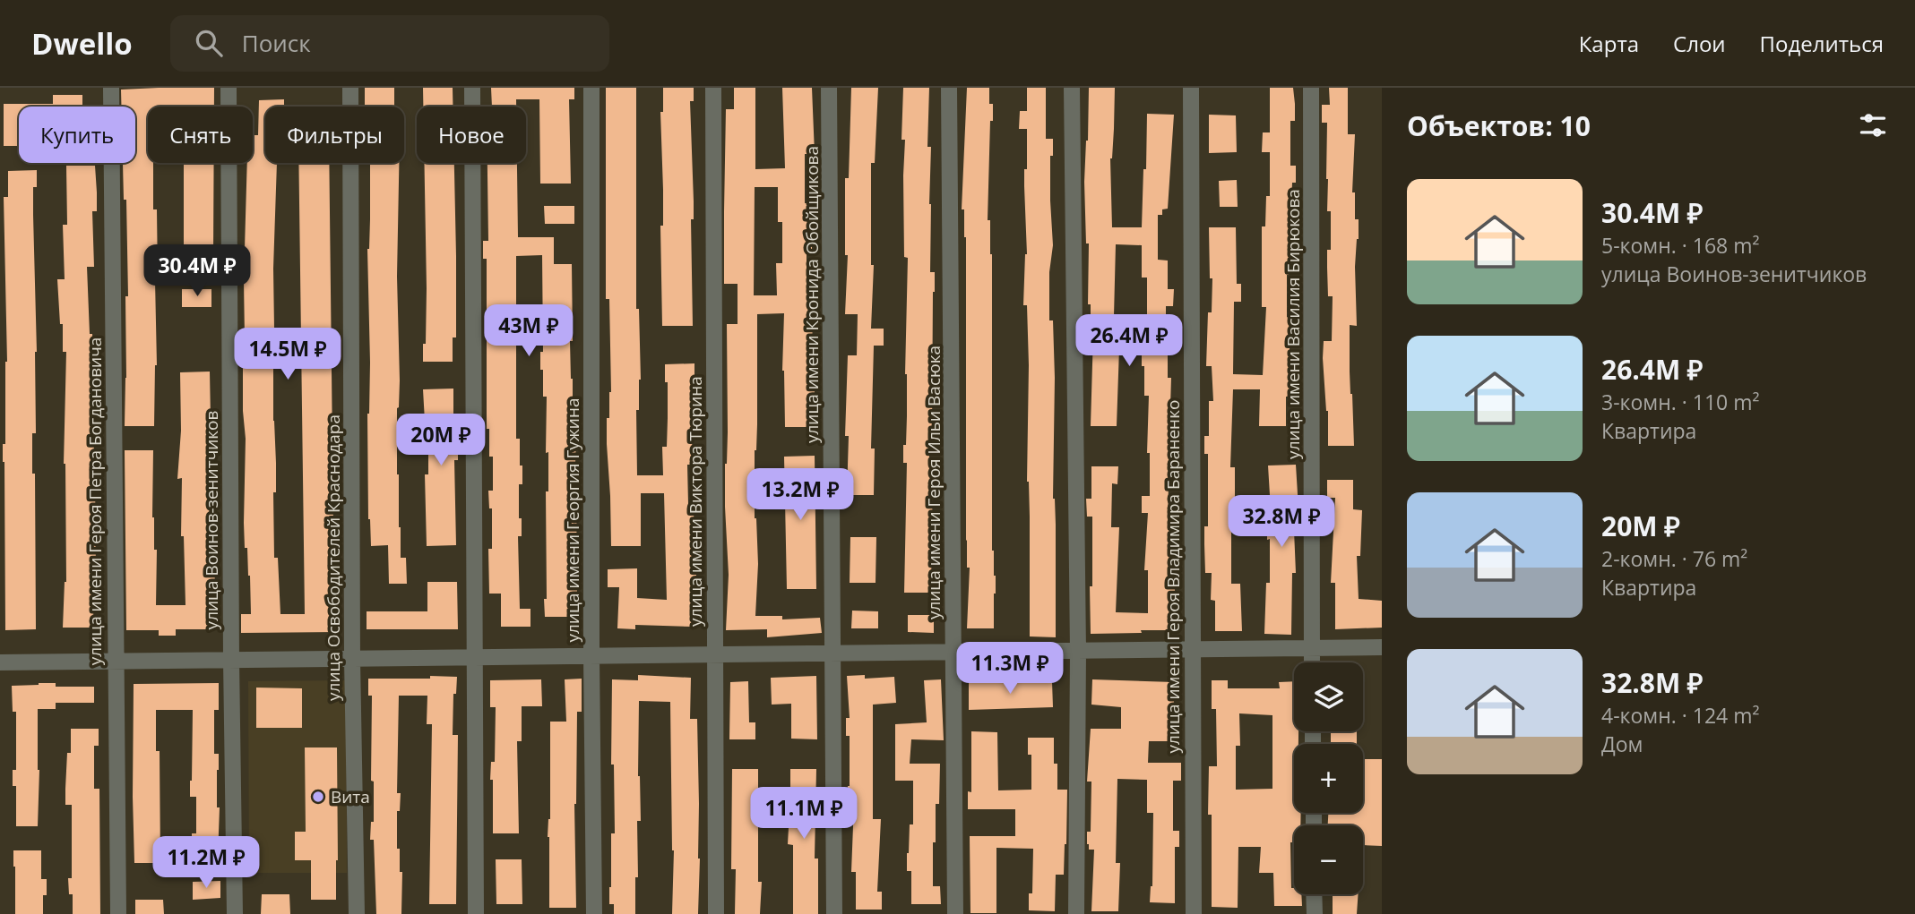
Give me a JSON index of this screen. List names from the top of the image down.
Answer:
{
  "streets": {
    "street": [
      "улица имени Кронида Обойщикова",
      "улица имени Василия Бирюкова",
      "улица имени Героя Ильи Васюка",
      "улица имени Героя Петра Богдановича",
      "улица имени Виктора Тюрина",
      "улица Воинов-зенитчиков",
      "улица имени Георгия Гужина",
      "улица Освободителей Краснодара",
      "улица имени Героя Владимира Бараненко"
    ]
  },
  "places": ["Вита"],
  "page": {
    "header": "Dwello",
    "search": "Поиск",
    "nav": ["Карта", "Слои", "Поделиться"],
    "heading": "Объектов: 10",
    "chip": [
      "Купить",
      "Снять",
      "Фильтры",
      "Новое"
    ],
    "list": [
      {
        "name": "30.4M ₽",
        "note": "5-комн. · 168 m² · улица Воинов-зенитчиков"
      },
      {
        "name": "26.4M ₽",
        "note": "3-комн. · 110 m² · Квартира"
      },
      {
        "name": "20M ₽",
        "note": "2-комн. · 76 m² · Квартира"
      },
      {
        "name": "32.8M ₽",
        "note": "4-комн. · 124 m² · Дом"
      }
    ],
    "price": [
      "30.4M ₽",
      "43M ₽",
      "26.4M ₽",
      "14.5M ₽",
      "20M ₽",
      "13.2M ₽",
      "32.8M ₽",
      "11.3M ₽",
      "11.1M ₽",
      "11.2M ₽"
    ],
    "map_buttons": ["+", "−"]
  }
}
